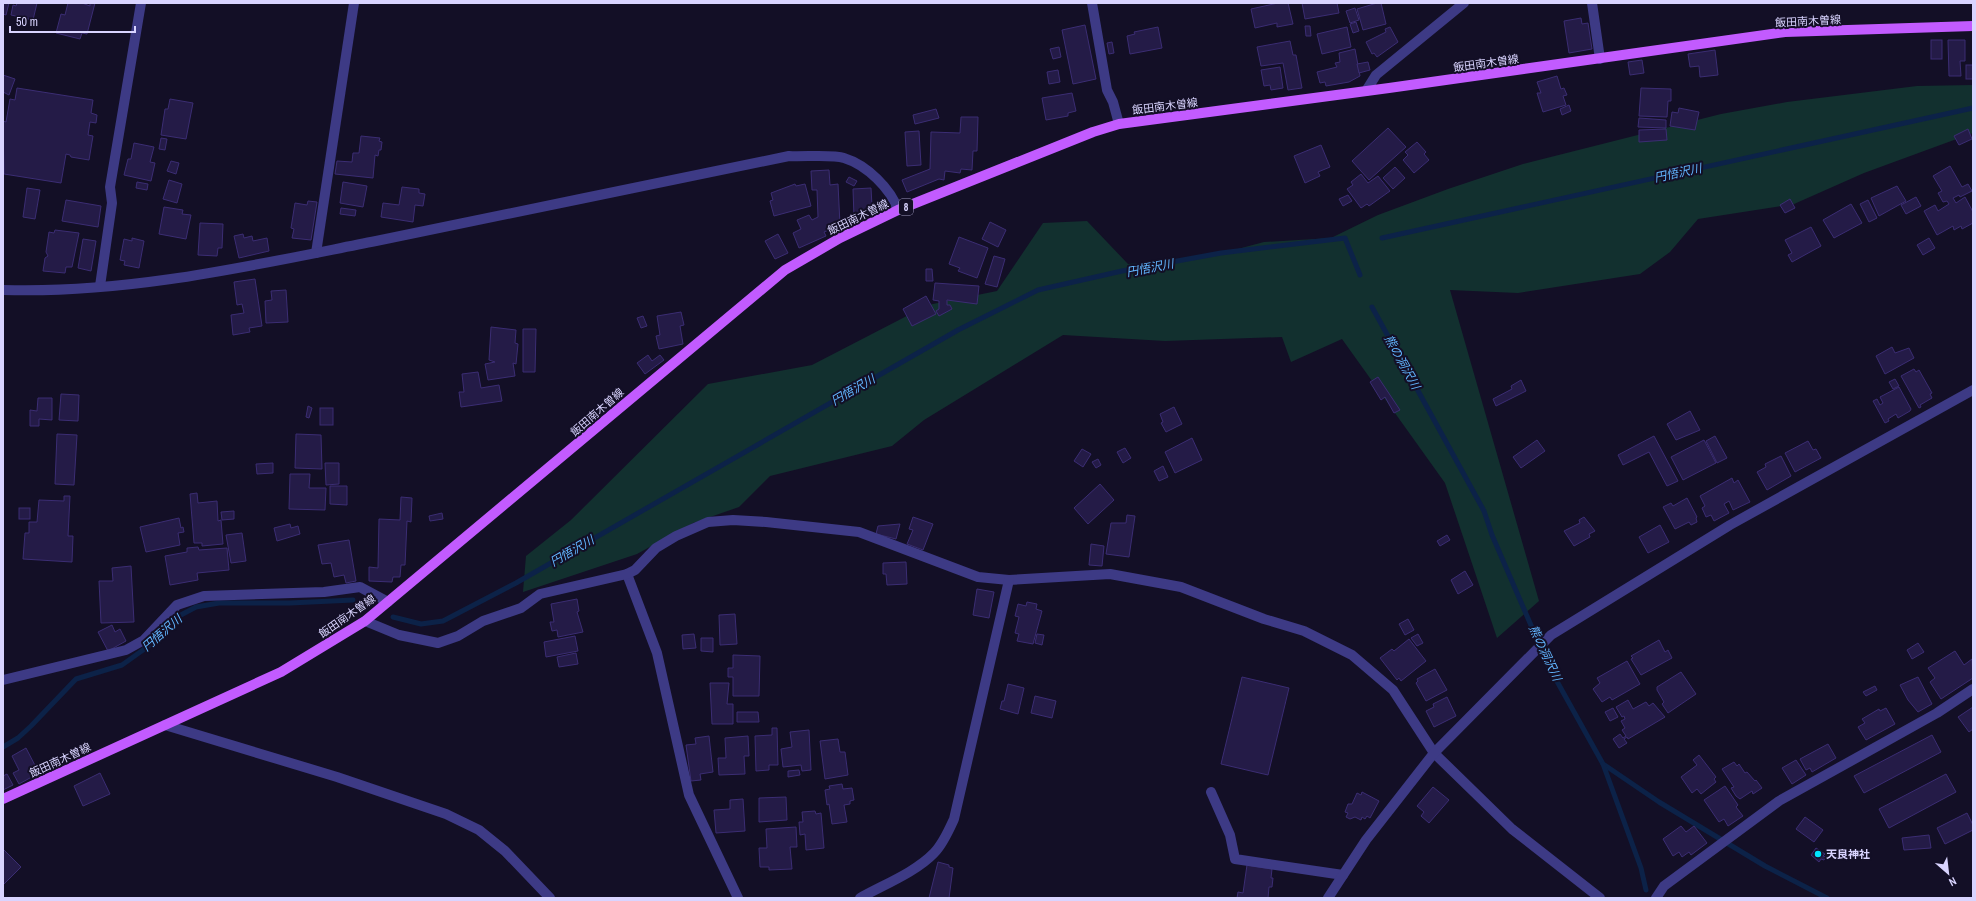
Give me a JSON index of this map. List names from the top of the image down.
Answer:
{
  "streets": {
    "main road": ["飯田南木曽線", "8"]
  },
  "water": ["円悟沢川", "熊の洞沢川"],
  "places": ["天良神社"],
  "scale_bar": "50 m",
  "north": "bottom right"
}
